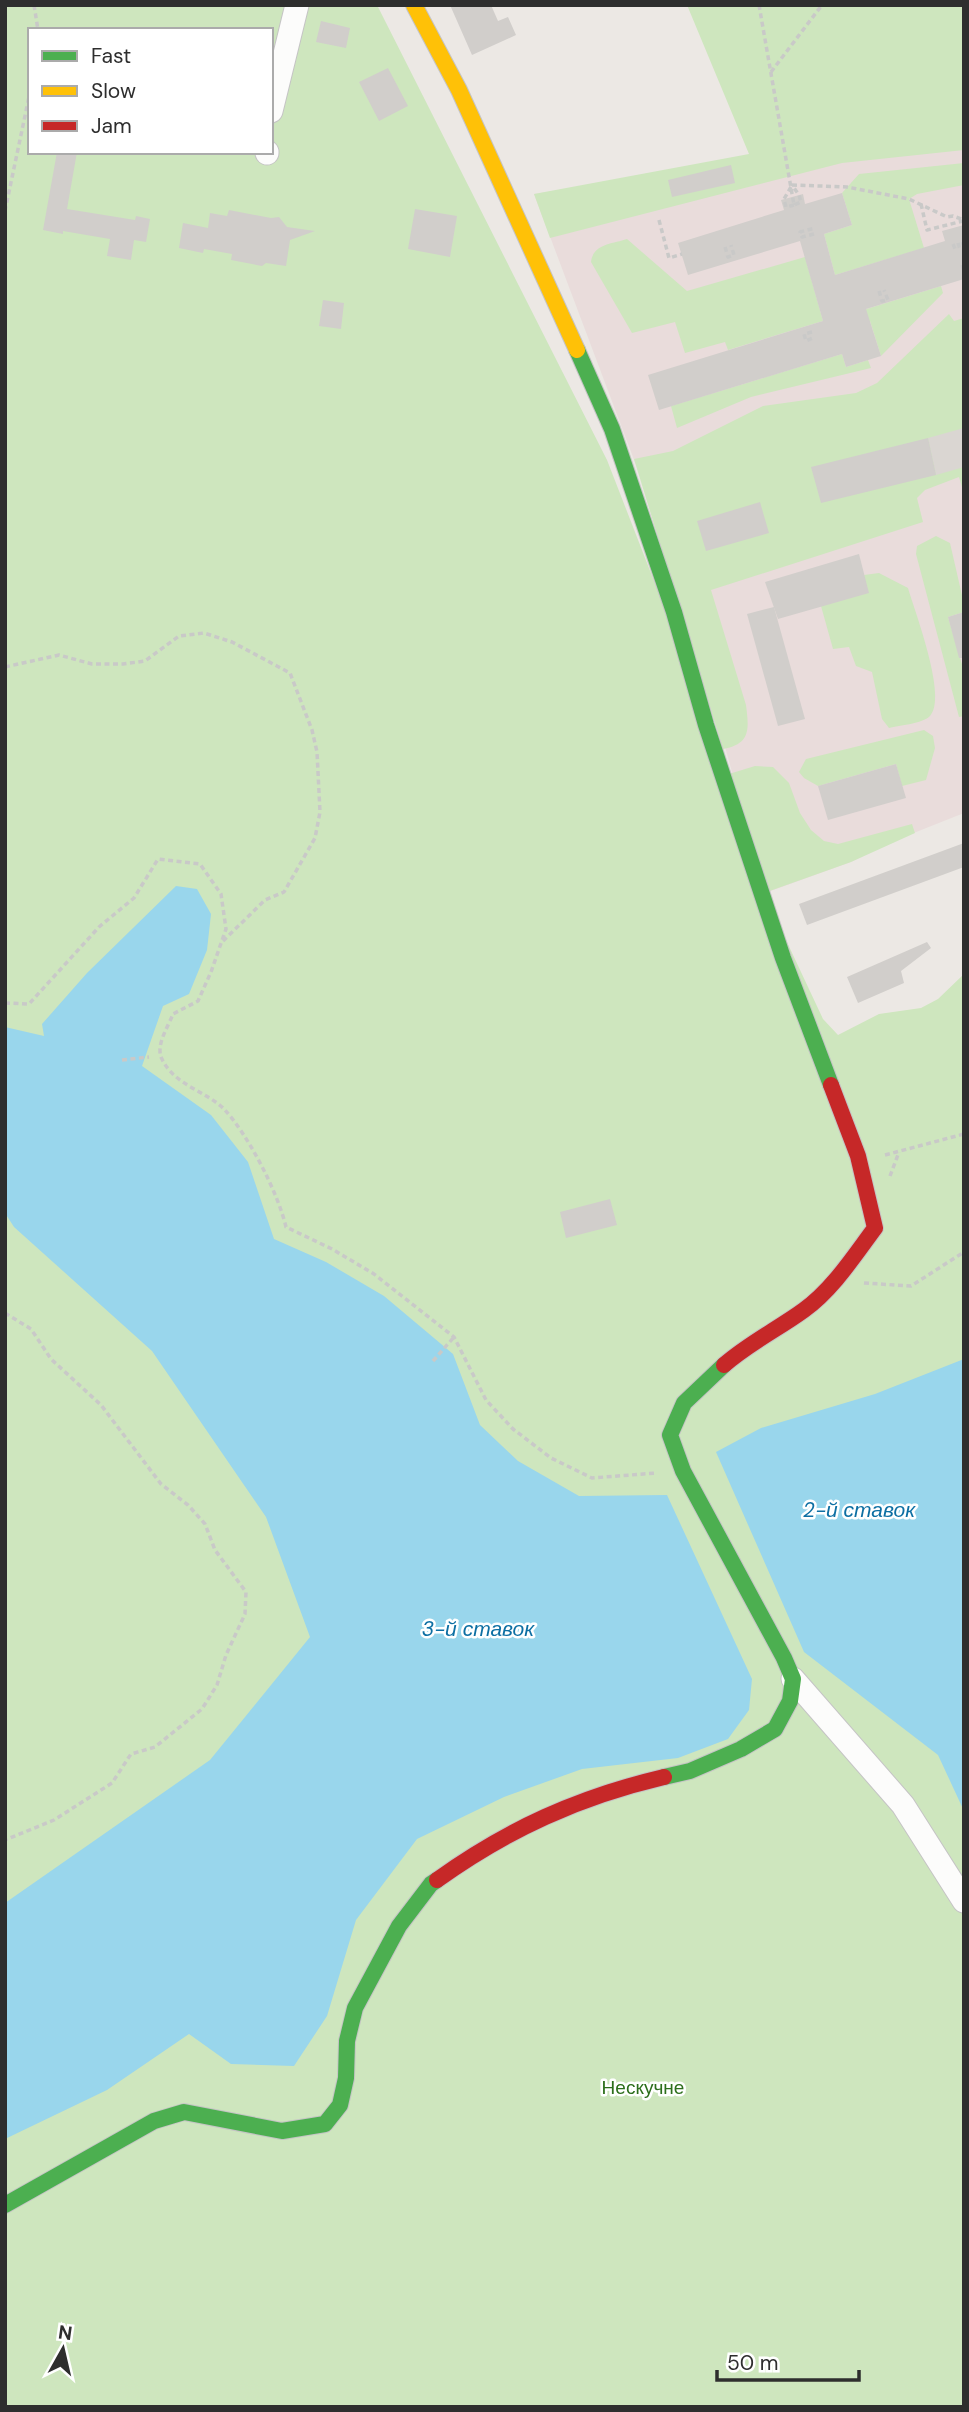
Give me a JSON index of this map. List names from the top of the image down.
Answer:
{
  "water": ["2-й ставок", "3-й ставок"],
  "parks": ["Нескучне"],
  "legend": ["Fast", "Slow", "Jam"],
  "scale_bar": "50 m",
  "north": "top"
}
